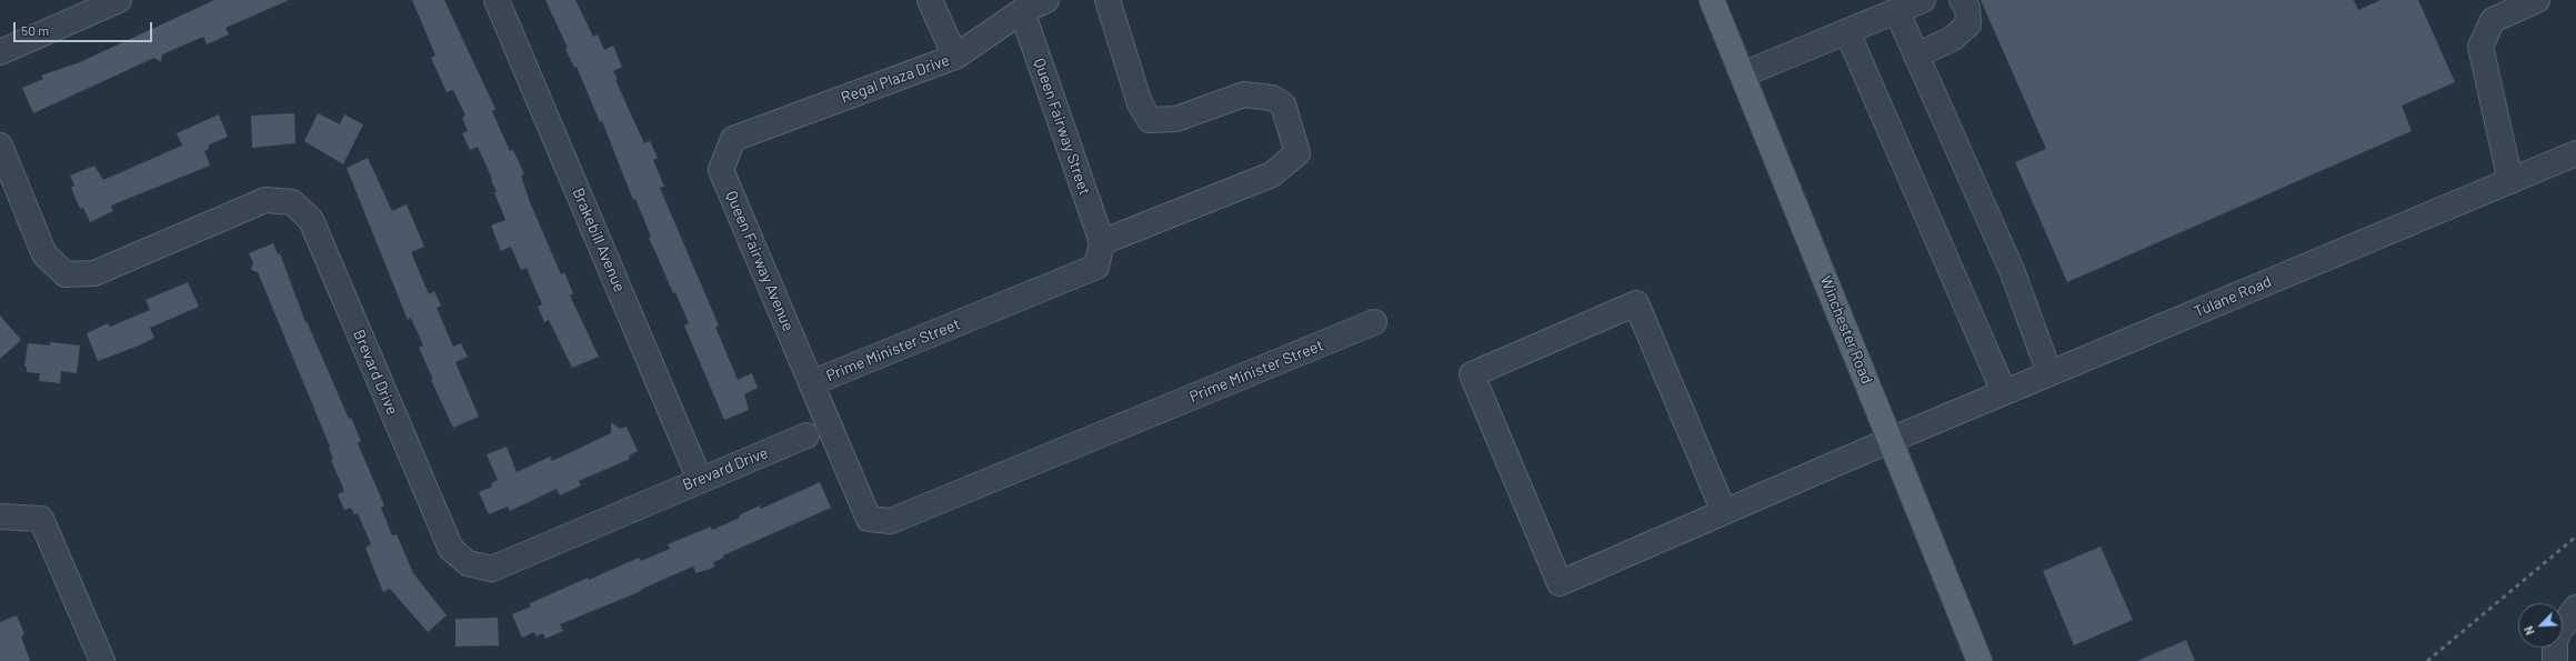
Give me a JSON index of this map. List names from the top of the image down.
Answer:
{
  "streets": {
    "main road": ["Winchester Road"],
    "street": [
      "Regal Plaza Drive",
      "Queen Fairway Street",
      "Brakebill Avenue",
      "Queen Fairway Avenue",
      "Tulane Road",
      "Prime Minister Street",
      "Brevard Drive"
    ]
  },
  "crossings": [
    ["Regal Plaza Drive", "Queen Fairway Street"],
    ["Regal Plaza Drive", "Queen Fairway Avenue"],
    ["Queen Fairway Street", "Prime Minister Street"],
    ["Brakebill Avenue", "Brevard Drive"],
    ["Queen Fairway Avenue", "Prime Minister Street"],
    ["Tulane Road", "Winchester Road"]
  ],
  "scale_bar": "50 m",
  "north": "bottom left"
}
